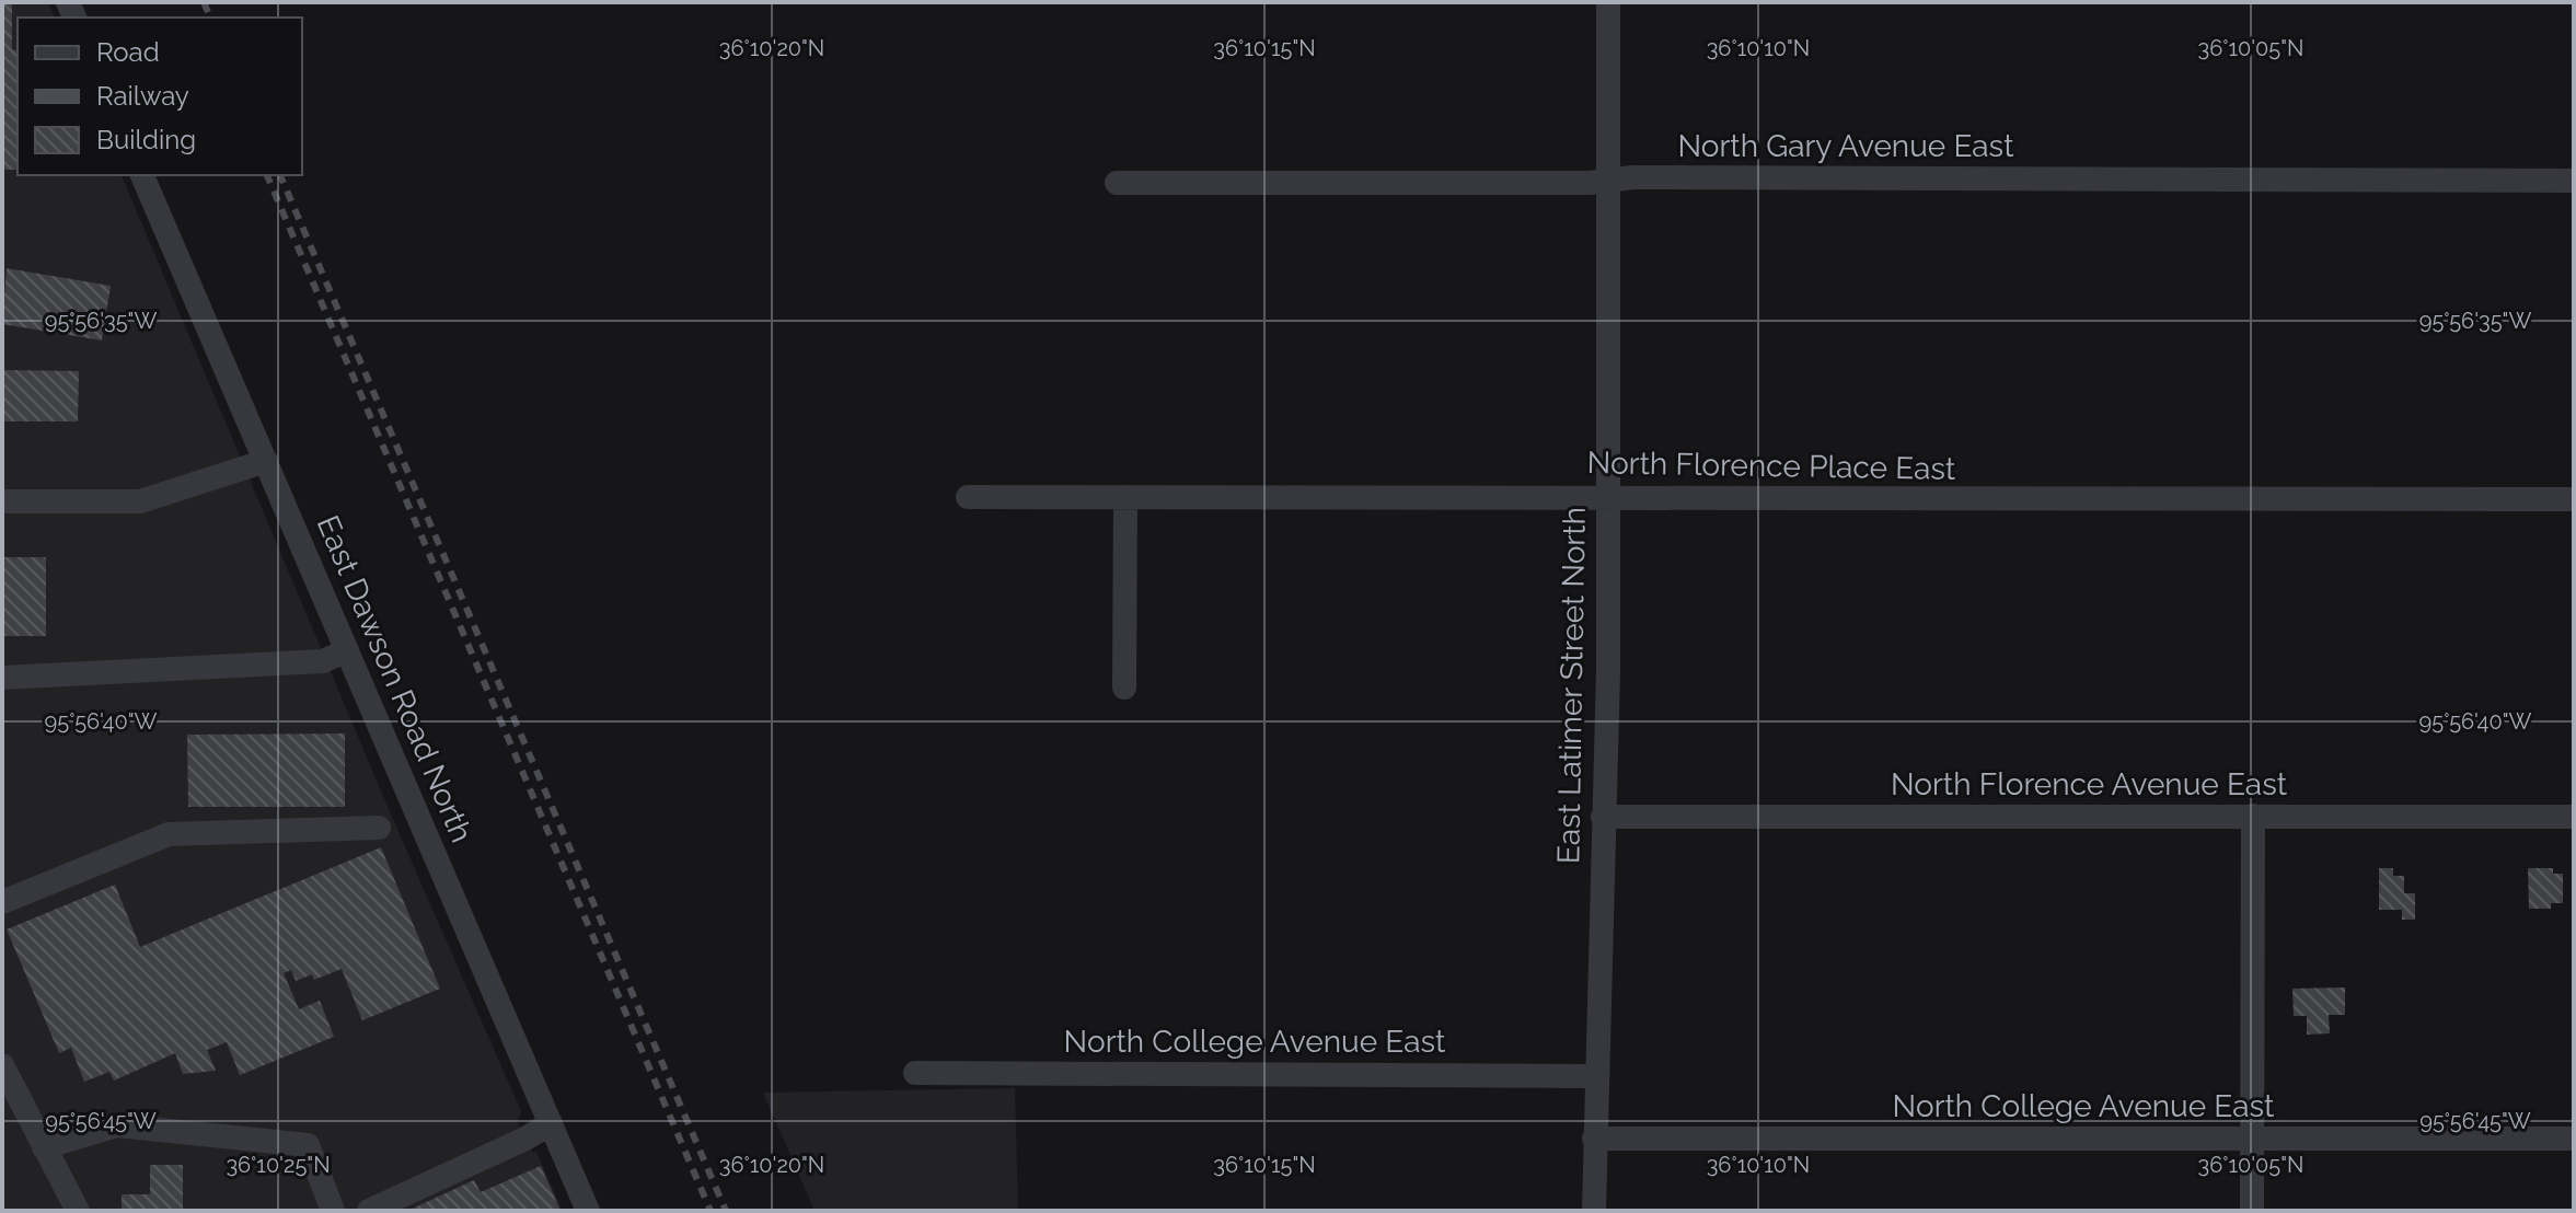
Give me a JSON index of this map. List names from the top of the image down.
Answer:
{
  "streets": {
    "street": [
      "North Gary Avenue East",
      "North Florence Place East",
      "East Dawson Road North",
      "East Latimer Street North",
      "North Florence Avenue East",
      "North College Avenue East"
    ]
  },
  "crossings": [
    ["North Gary Avenue East", "East Latimer Street North"],
    ["North Florence Place East", "East Latimer Street North"],
    ["East Latimer Street North", "North Florence Avenue East"],
    ["East Latimer Street North", "North College Avenue East"]
  ],
  "legend": ["Road", "Railway", "Building"],
  "coordinates": [
    "36°10'20\"N",
    "36°10'15\"N",
    "36°10'10\"N",
    "36°10'05\"N",
    "95°56'35\"W",
    "95°56'40\"W",
    "95°56'45\"W",
    "36°10'25\"N"
  ]
}
